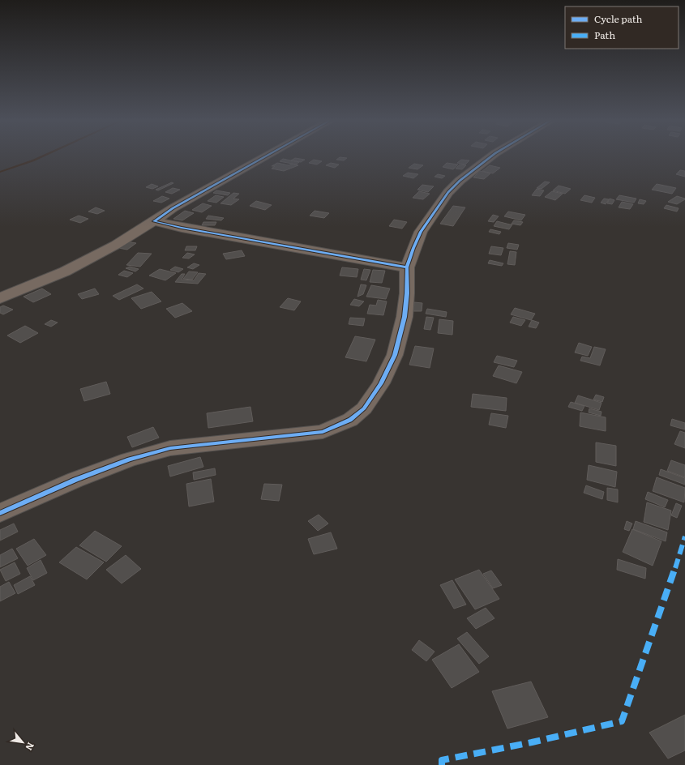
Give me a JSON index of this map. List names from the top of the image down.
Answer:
{
  "legend": ["Cycle path", "Path"],
  "north": "bottom right"
}
